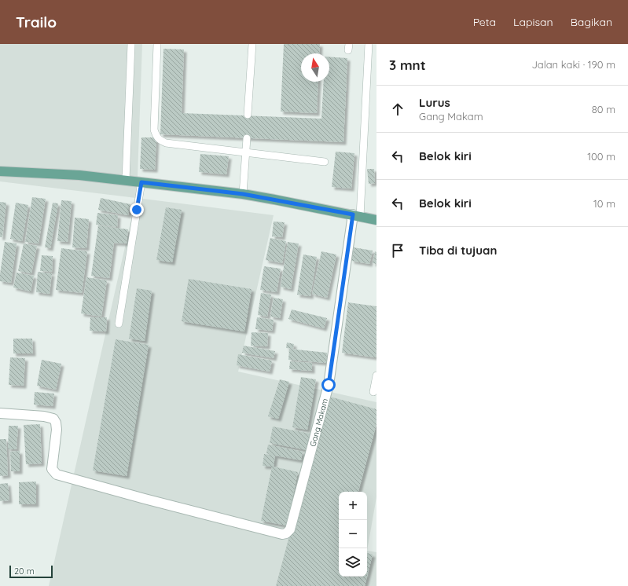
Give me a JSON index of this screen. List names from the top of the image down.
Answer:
{
  "streets": {
    "street": ["Gang Makam"]
  },
  "scale_bar": "20 m",
  "north": "top",
  "page": {
    "header": "Trailo",
    "nav": ["Peta", "Lapisan", "Bagikan"],
    "heading": ["3 mnt", "Jalan kaki · 190 m"],
    "list": [
      ["Lurus", "Gang Makam", "80 m"],
      ["Belok kiri", "100 m"],
      ["Belok kiri", "10 m"],
      "Tiba di tujuan"
    ],
    "map_buttons": ["+", "−"],
    "scale": "20 m"
  }
}
